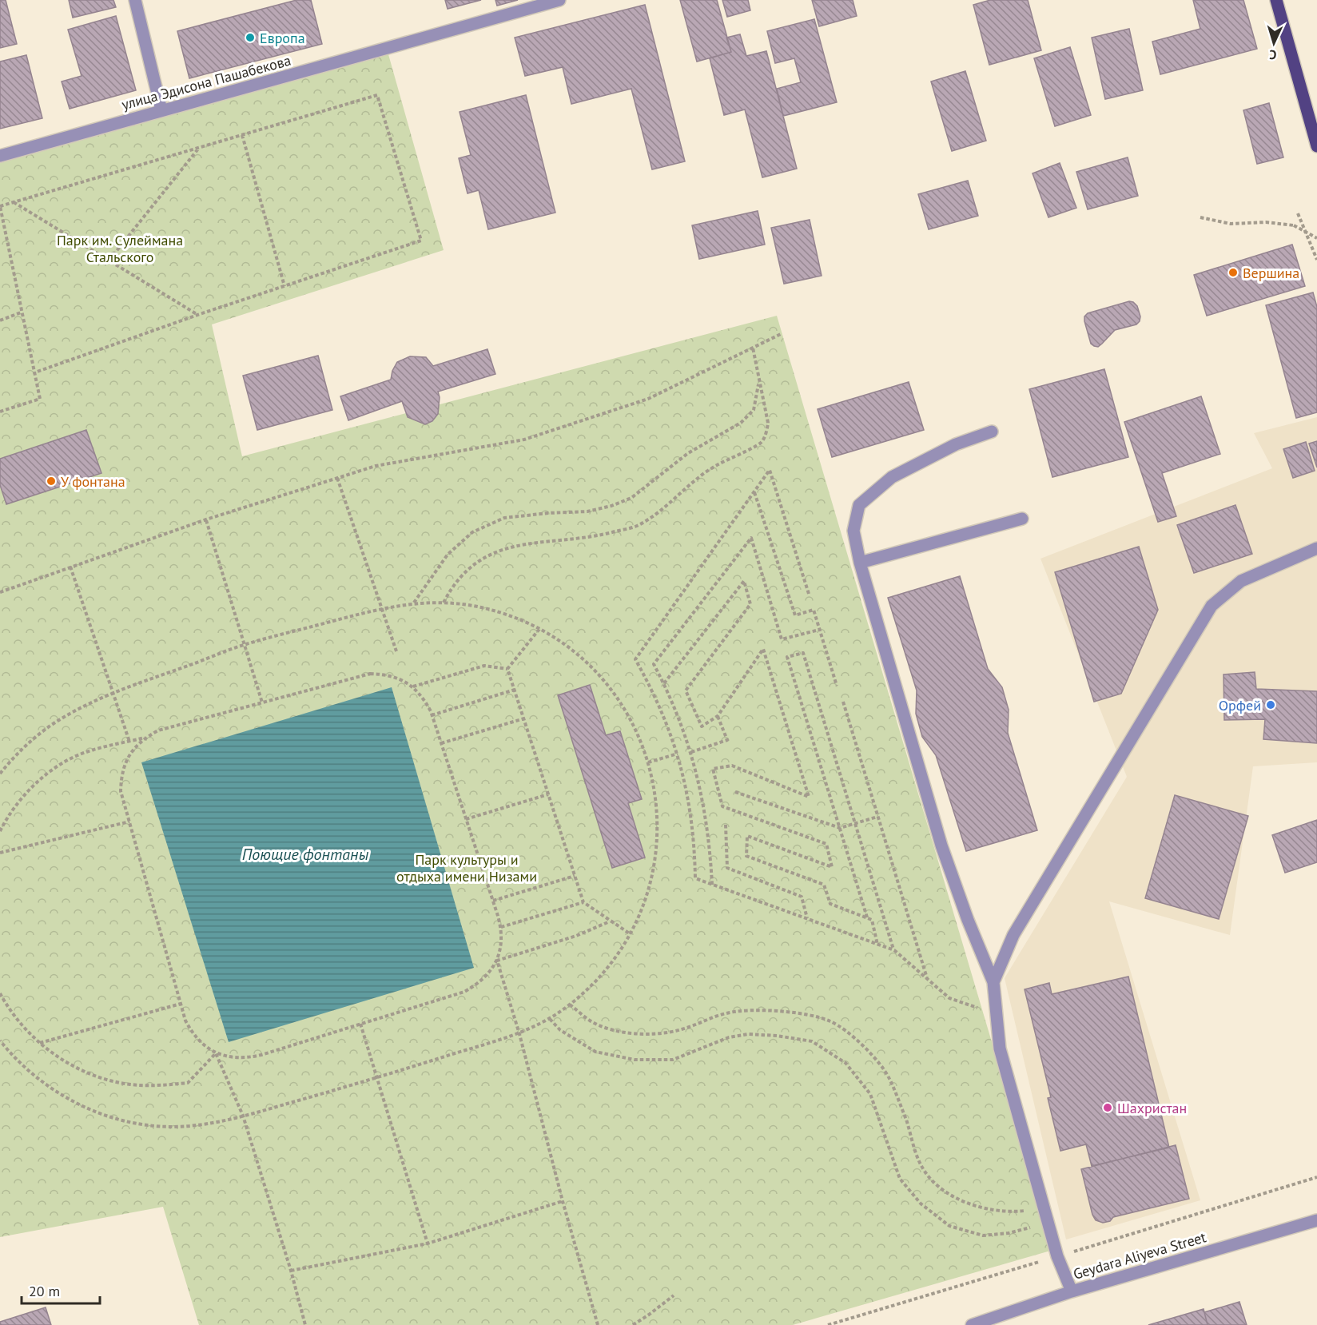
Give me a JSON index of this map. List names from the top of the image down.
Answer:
{
  "streets": {
    "street": ["улица Эдисона Пашабекова", "Geydara Aliyeva Street"]
  },
  "water": ["Поющие фонтаны"],
  "parks": ["Парк им. Сулеймана Стальского", "Парк культуры и отдыха имени Низами"],
  "places": [
    "Европа",
    "Вершина",
    "У фонтана",
    "Орфей",
    "Шахристан"
  ],
  "scale_bar": "20 m",
  "north": "bottom"
}
